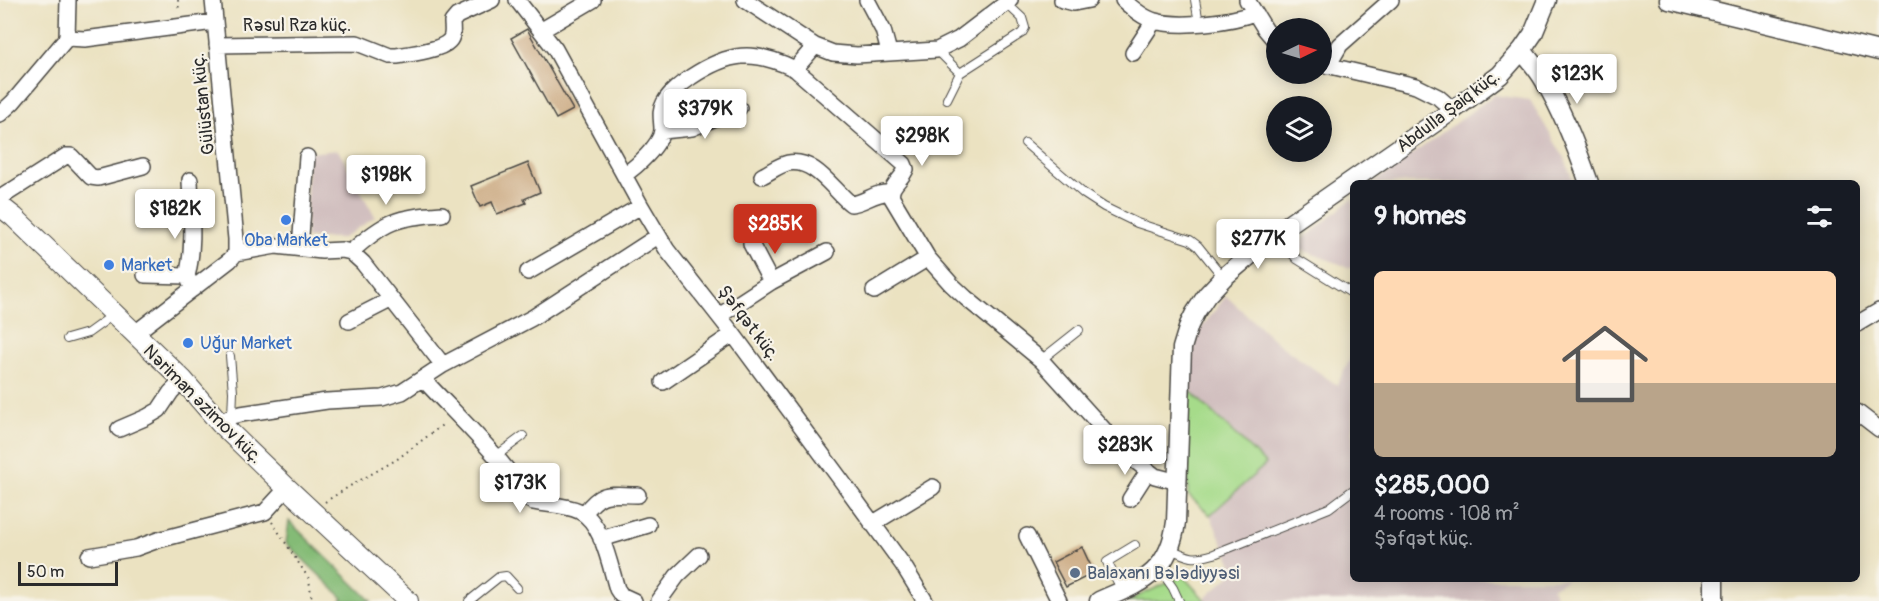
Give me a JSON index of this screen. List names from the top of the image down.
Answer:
{
  "streets": {
    "main road": ["Nəriman Əzimov küç."],
    "street": [
      "Rəsul Rza küç.",
      "Gülüstan küç.",
      "Abdulla Şaiq küç.",
      "Şəfqət küç."
    ]
  },
  "crossings": [
    ["Rəsul Rza küç.", "Gülüstan küç."]
  ],
  "places": [
    "Oba Market",
    "Market",
    "Uğur Market",
    "Balaxanı Bələdiyyəsi"
  ],
  "scale_bar": "50 m",
  "north": "right",
  "page": {
    "price": [
      "$123K",
      "$379K",
      "$298K",
      "$198K",
      "$182K",
      "$285K",
      "$277K",
      "$283K",
      "$173K"
    ],
    "heading": "9 homes",
    "list": [
      {
        "name": "$285,000",
        "note": "4 rooms · 108 m² · Şəfqət küç."
      }
    ],
    "scale": "50 m"
  }
}
